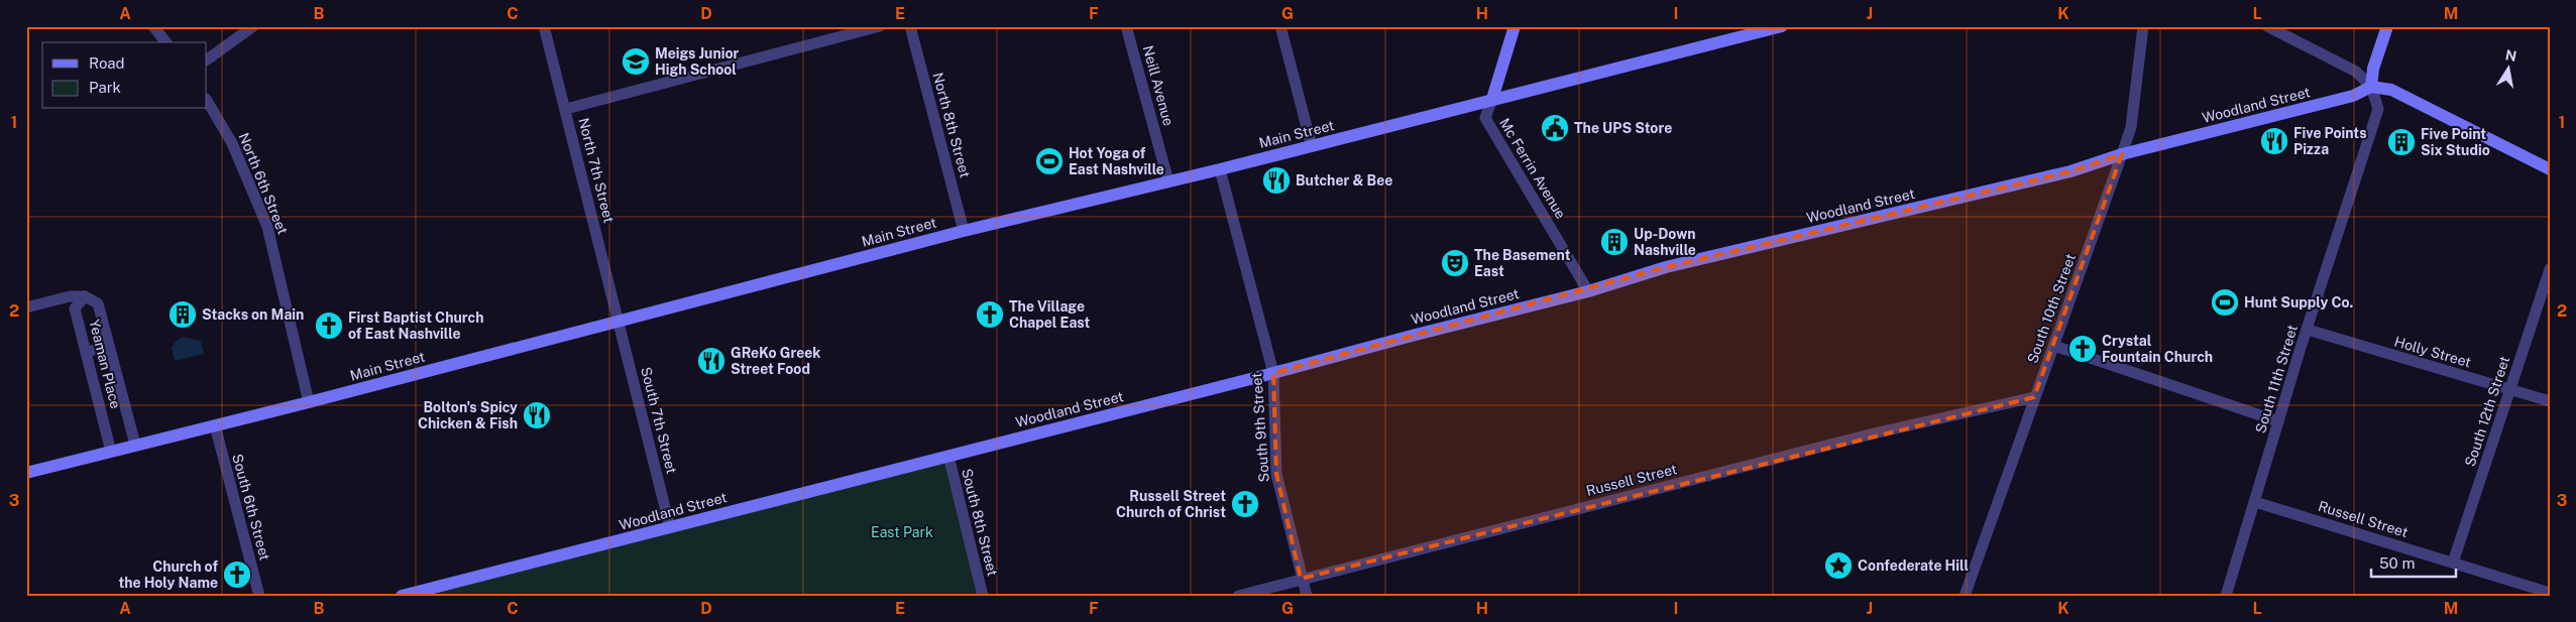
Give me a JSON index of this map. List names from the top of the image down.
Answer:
{
  "streets": {
    "street": [
      "Neill Avenue",
      "Woodland Street",
      "North 8th Street",
      "Main Street",
      "Mc Ferrin Avenue",
      "North 7th Street",
      "North 6th Street",
      "South 10th Street",
      "Holly Street",
      "Yeaman Place",
      "South 11th Street",
      "South 12th Street",
      "South 7th Street",
      "South 9th Street",
      "Russell Street",
      "South 6th Street",
      "South 8th Street"
    ]
  },
  "crossings": [
    ["Neill Avenue", "Main Street"],
    ["Woodland Street", "Mc Ferrin Avenue"],
    ["Woodland Street", "South 10th Street"],
    ["Woodland Street", "South 11th Street"],
    ["Woodland Street", "South 7th Street"],
    ["Woodland Street", "South 9th Street"],
    ["Woodland Street", "South 8th Street"],
    ["North 8th Street", "Main Street"],
    ["Main Street", "Mc Ferrin Avenue"],
    ["Main Street", "North 7th Street"],
    ["Main Street", "North 6th Street"],
    ["Main Street", "Yeaman Place"],
    ["Main Street", "South 7th Street"],
    ["Main Street", "South 9th Street"],
    ["Main Street", "South 6th Street"],
    ["North 7th Street", "South 7th Street"],
    ["South 10th Street", "Russell Street"],
    ["Holly Street", "South 11th Street"],
    ["Holly Street", "South 12th Street"],
    ["South 11th Street", "Russell Street"],
    ["South 12th Street", "Russell Street"],
    ["South 9th Street", "Russell Street"]
  ],
  "parks": ["East Park"],
  "places": {
    "school or university": ["Meigs Junior High School"],
    "public building": ["The UPS Store"],
    "restaurant": [
      "Five Points Pizza",
      "Butcher & Bee",
      "GReKo Greek Street Food",
      "Bolton's Spicy Chicken & Fish"
    ],
    "building": ["Five Point Six Studio", "Up-Down Nashville", "Stacks on Main"],
    "sports": ["Hot Yoga of East Nashville", "Hunt Supply Co."],
    "theatre": ["The Basement East"],
    "church": [
      "The Village Chapel East",
      "First Baptist Church of East Nashville",
      "Crystal Fountain Church",
      "Russell Street Church of Christ",
      "Church of the Holy Name"
    ],
    "place": ["Confederate Hill"]
  },
  "legend": ["Road", "Park"],
  "scale_bar": "50 m",
  "north": "top",
  "grid": {
    "columns": [
      "A",
      "B",
      "C",
      "D",
      "E",
      "F",
      "G",
      "H",
      "I",
      "J",
      "K",
      "L",
      "M"
    ],
    "rows": ["1", "2", "3"]
  }
}
